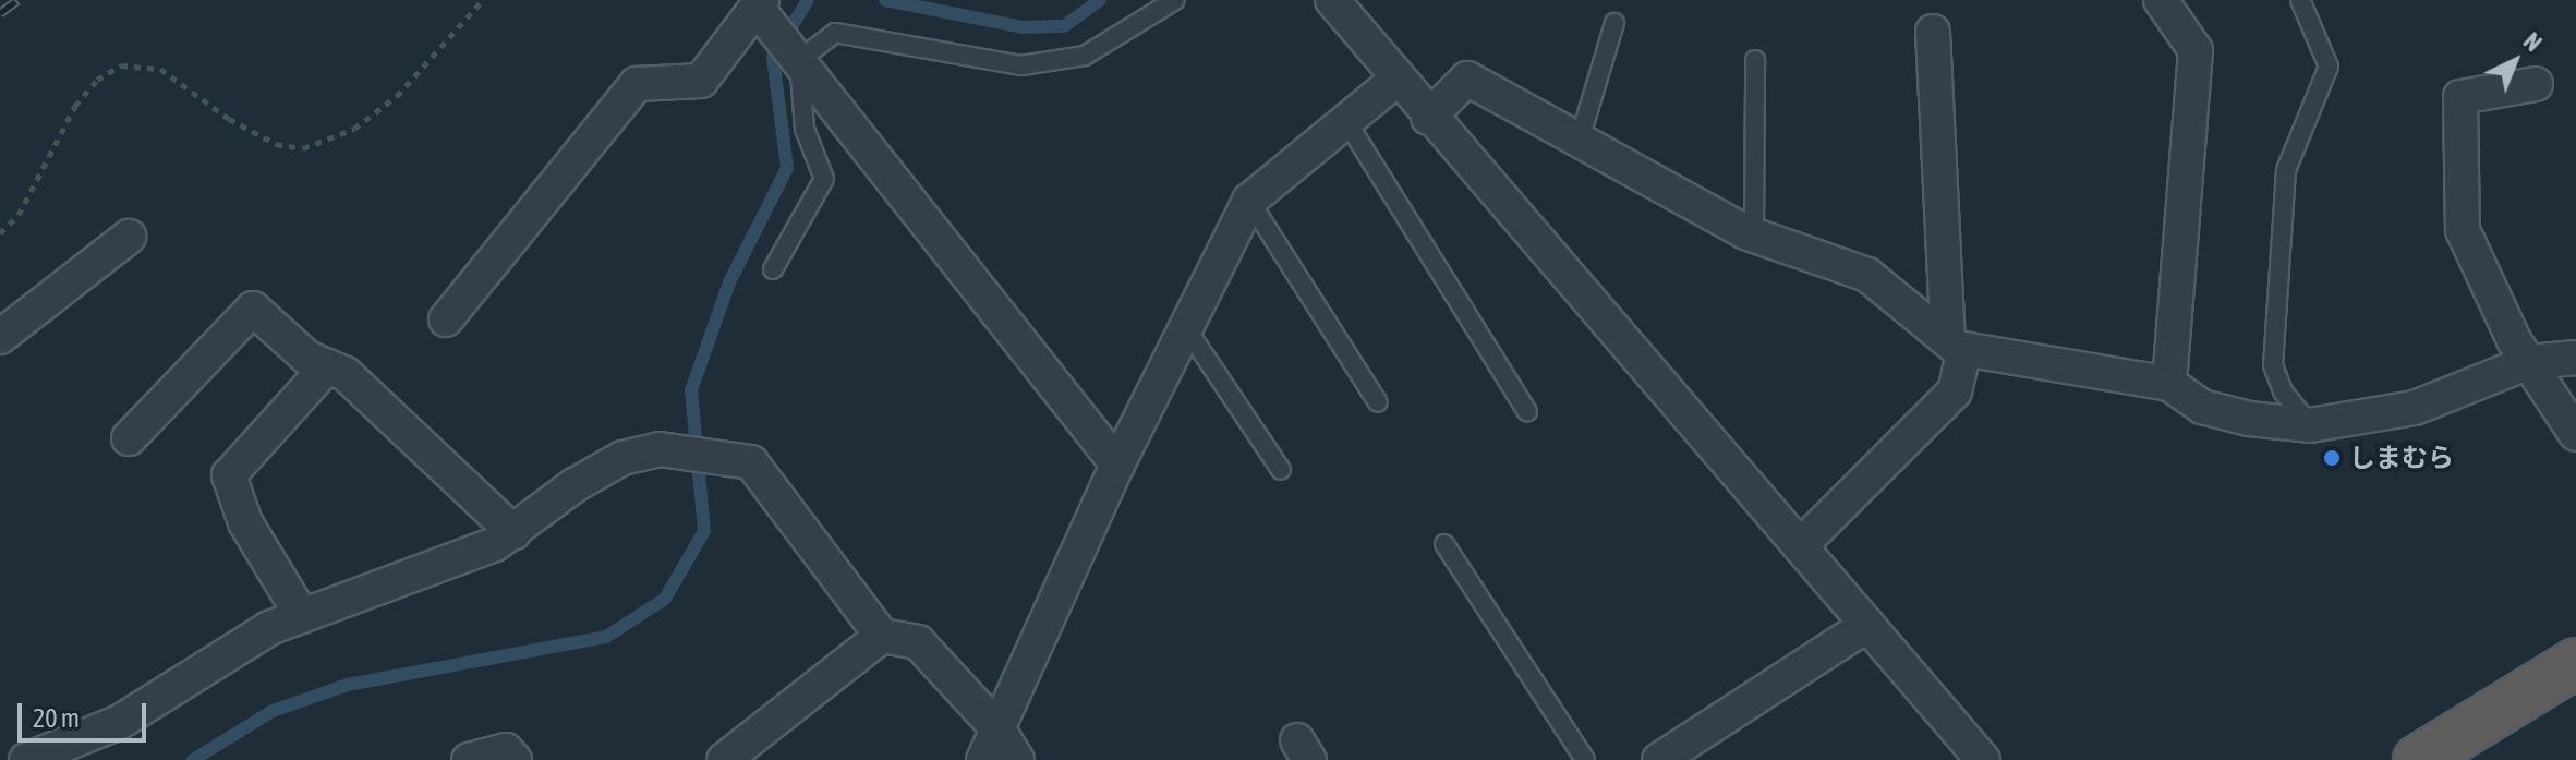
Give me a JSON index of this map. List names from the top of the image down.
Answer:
{
  "places": ["しまむら"],
  "scale_bar": "20 m",
  "north": "top right"
}
